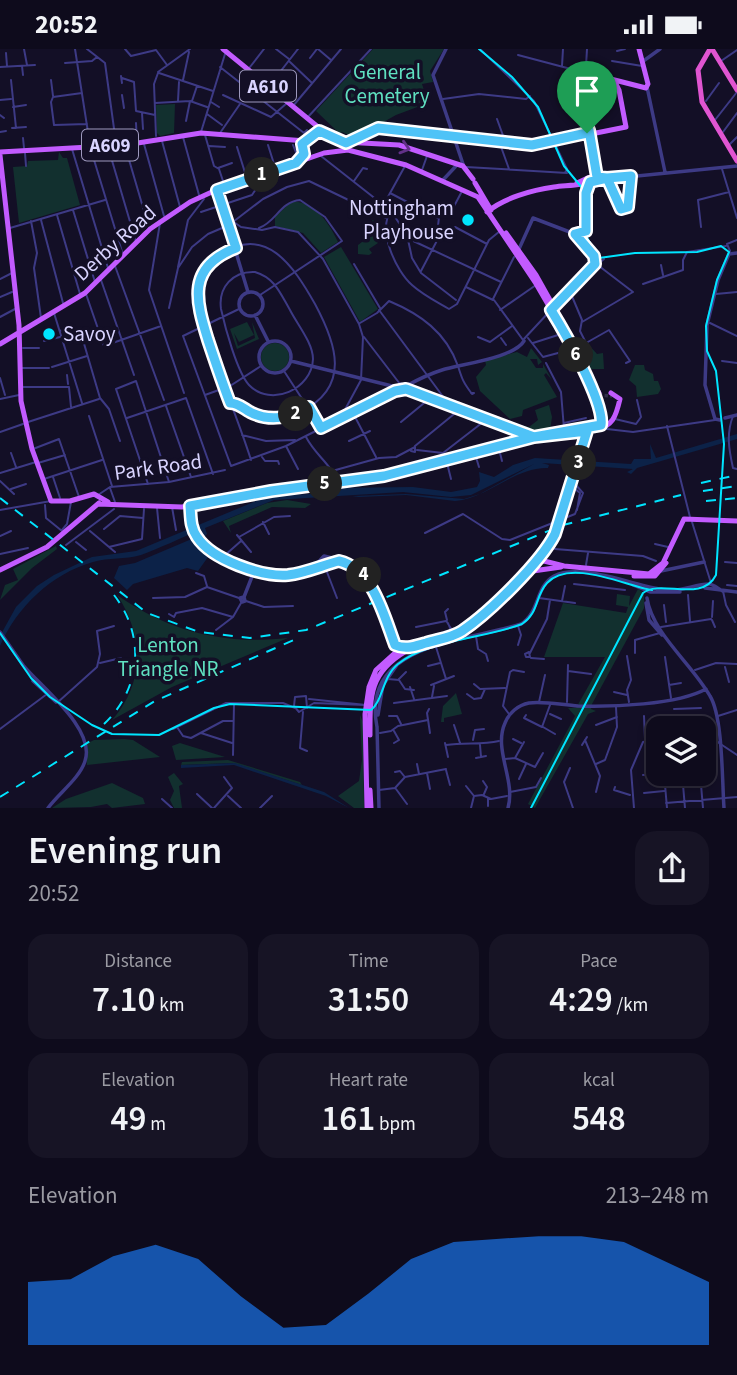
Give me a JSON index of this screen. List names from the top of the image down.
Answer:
{
  "streets": {
    "main road": ["A610", "A609", "Derby Road"],
    "street": ["Park Road"]
  },
  "crossings": [
    ["A610", "Derby Road"]
  ],
  "parks": ["General Cemetery", "Lenton Triangle NR"],
  "places": ["Nottingham Playhouse", "Savoy"],
  "page": {
    "status": "20:52",
    "pins": [
      "1",
      "6",
      "2",
      "3",
      "5",
      "4"
    ],
    "heading": ["Evening run", "20:52"],
    "stats": [
      ["Distance", "7.10 km"],
      ["Time", "31:50"],
      ["Pace", "4:29 /km"],
      ["Elevation", "49 m"],
      ["Heart rate", "161 bpm"],
      ["kcal", "548"]
    ],
    "chart": ["Elevation", "213–248 m"]
  }
}
